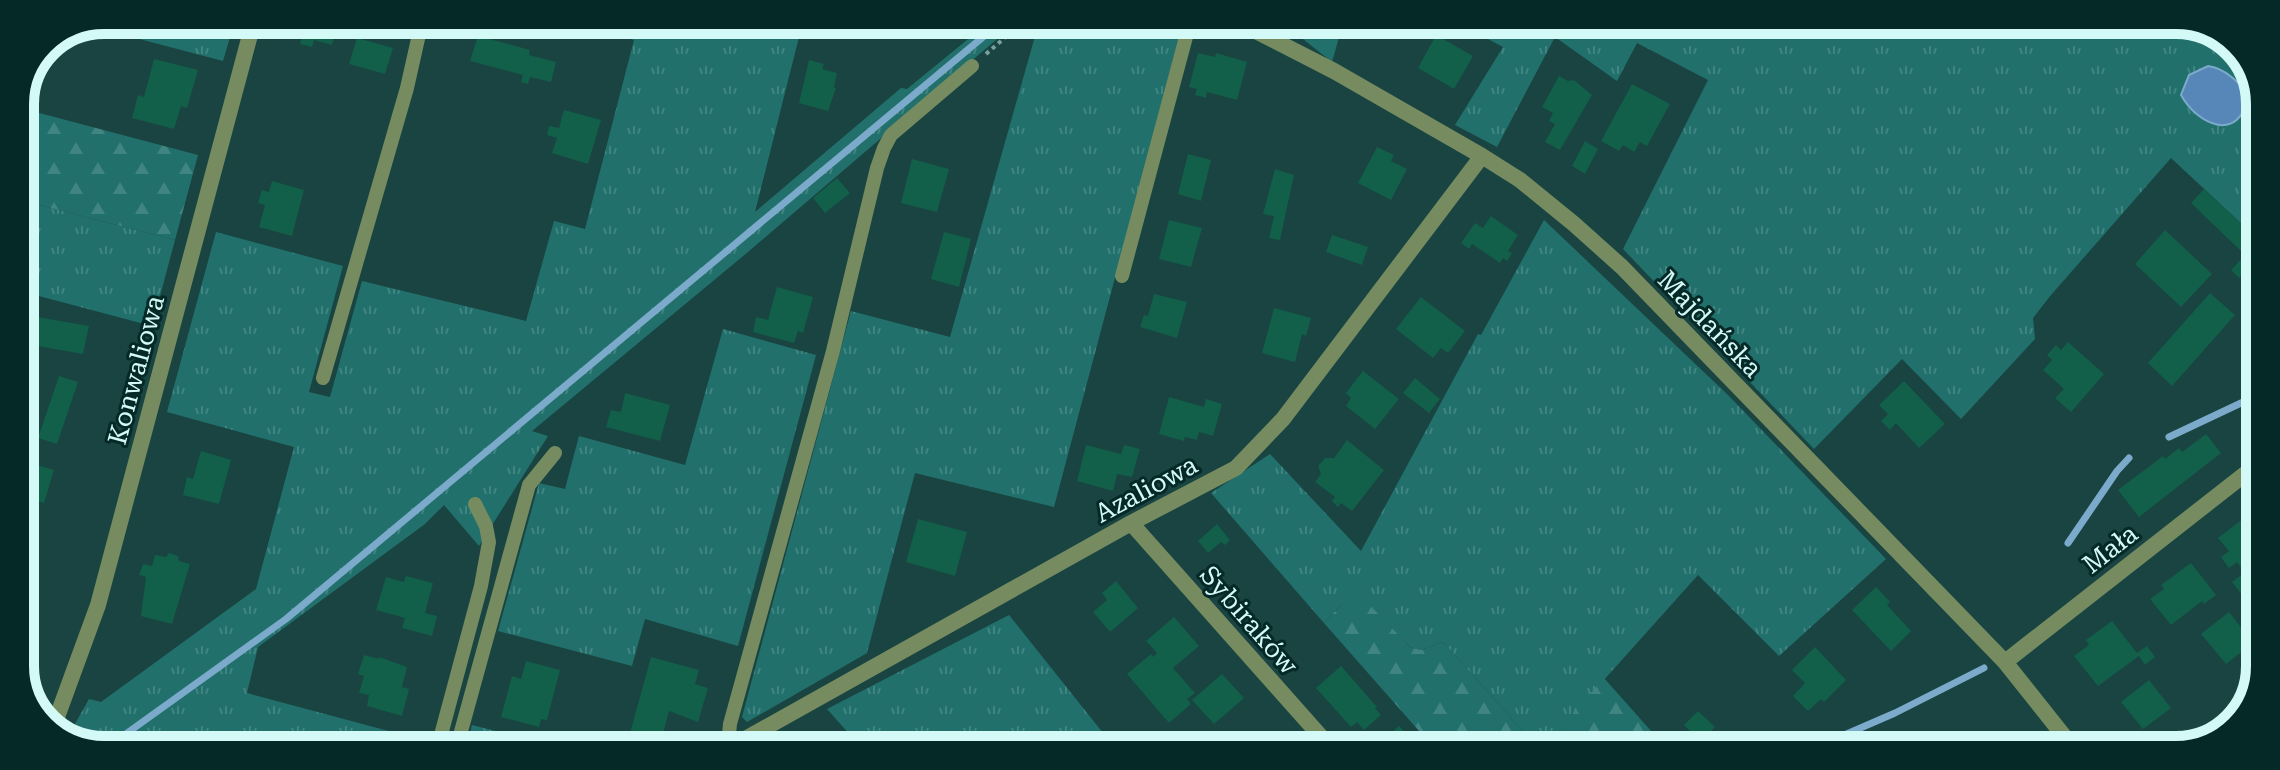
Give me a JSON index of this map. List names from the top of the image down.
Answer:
{
  "streets": {
    "street": [
      "Majdańska",
      "Konwaliowa",
      "Azaliowa",
      "Mała",
      "Sybiraków"
    ]
  },
  "crossings": [
    ["Majdańska", "Azaliowa"],
    ["Majdańska", "Mała"],
    ["Azaliowa", "Sybiraków"]
  ]
}
